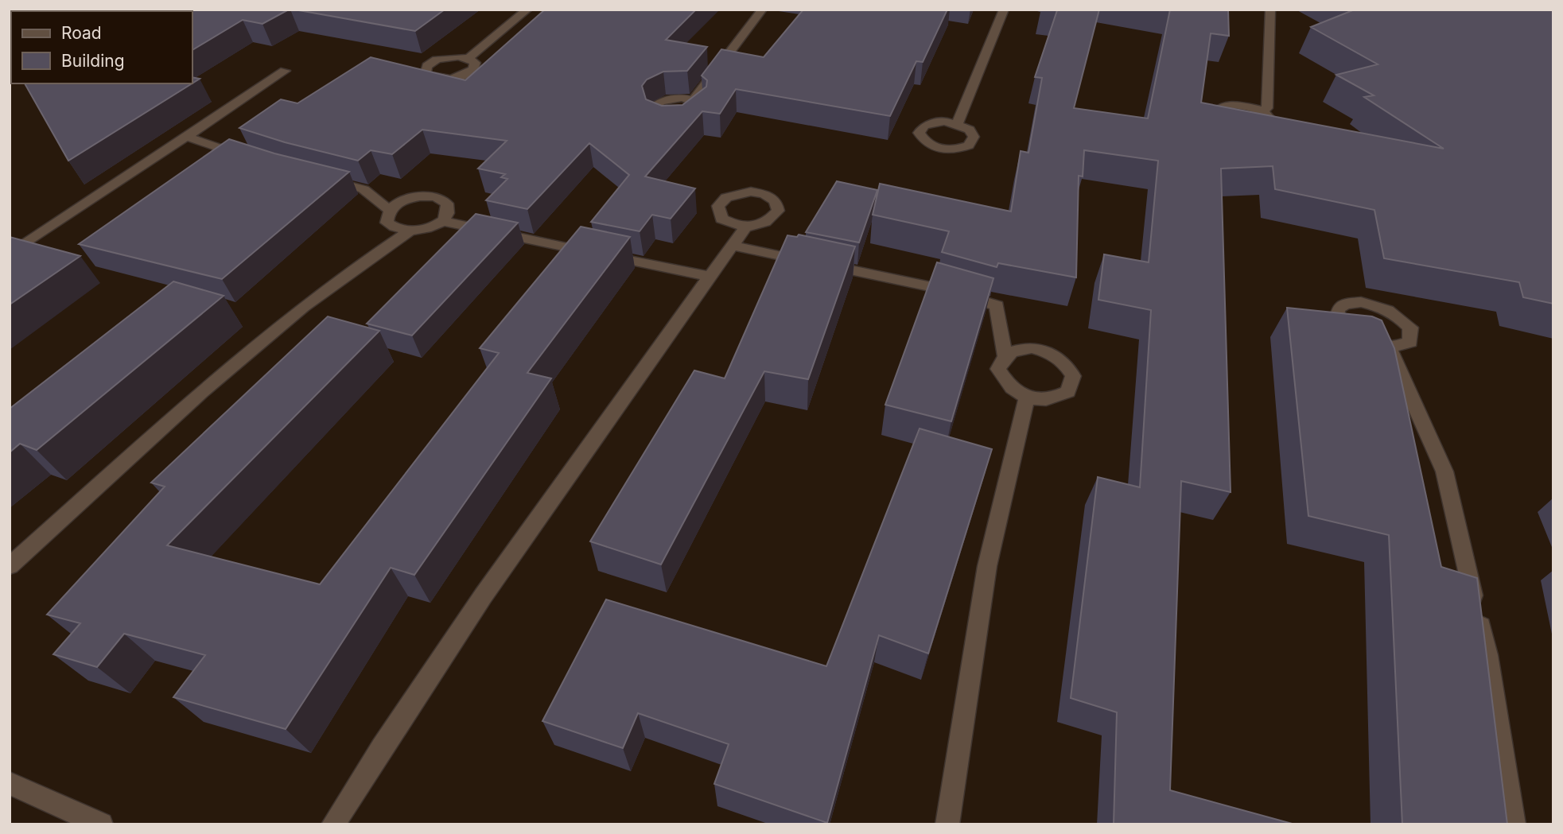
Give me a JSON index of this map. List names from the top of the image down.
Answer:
{
  "legend": ["Road", "Building"]
}
